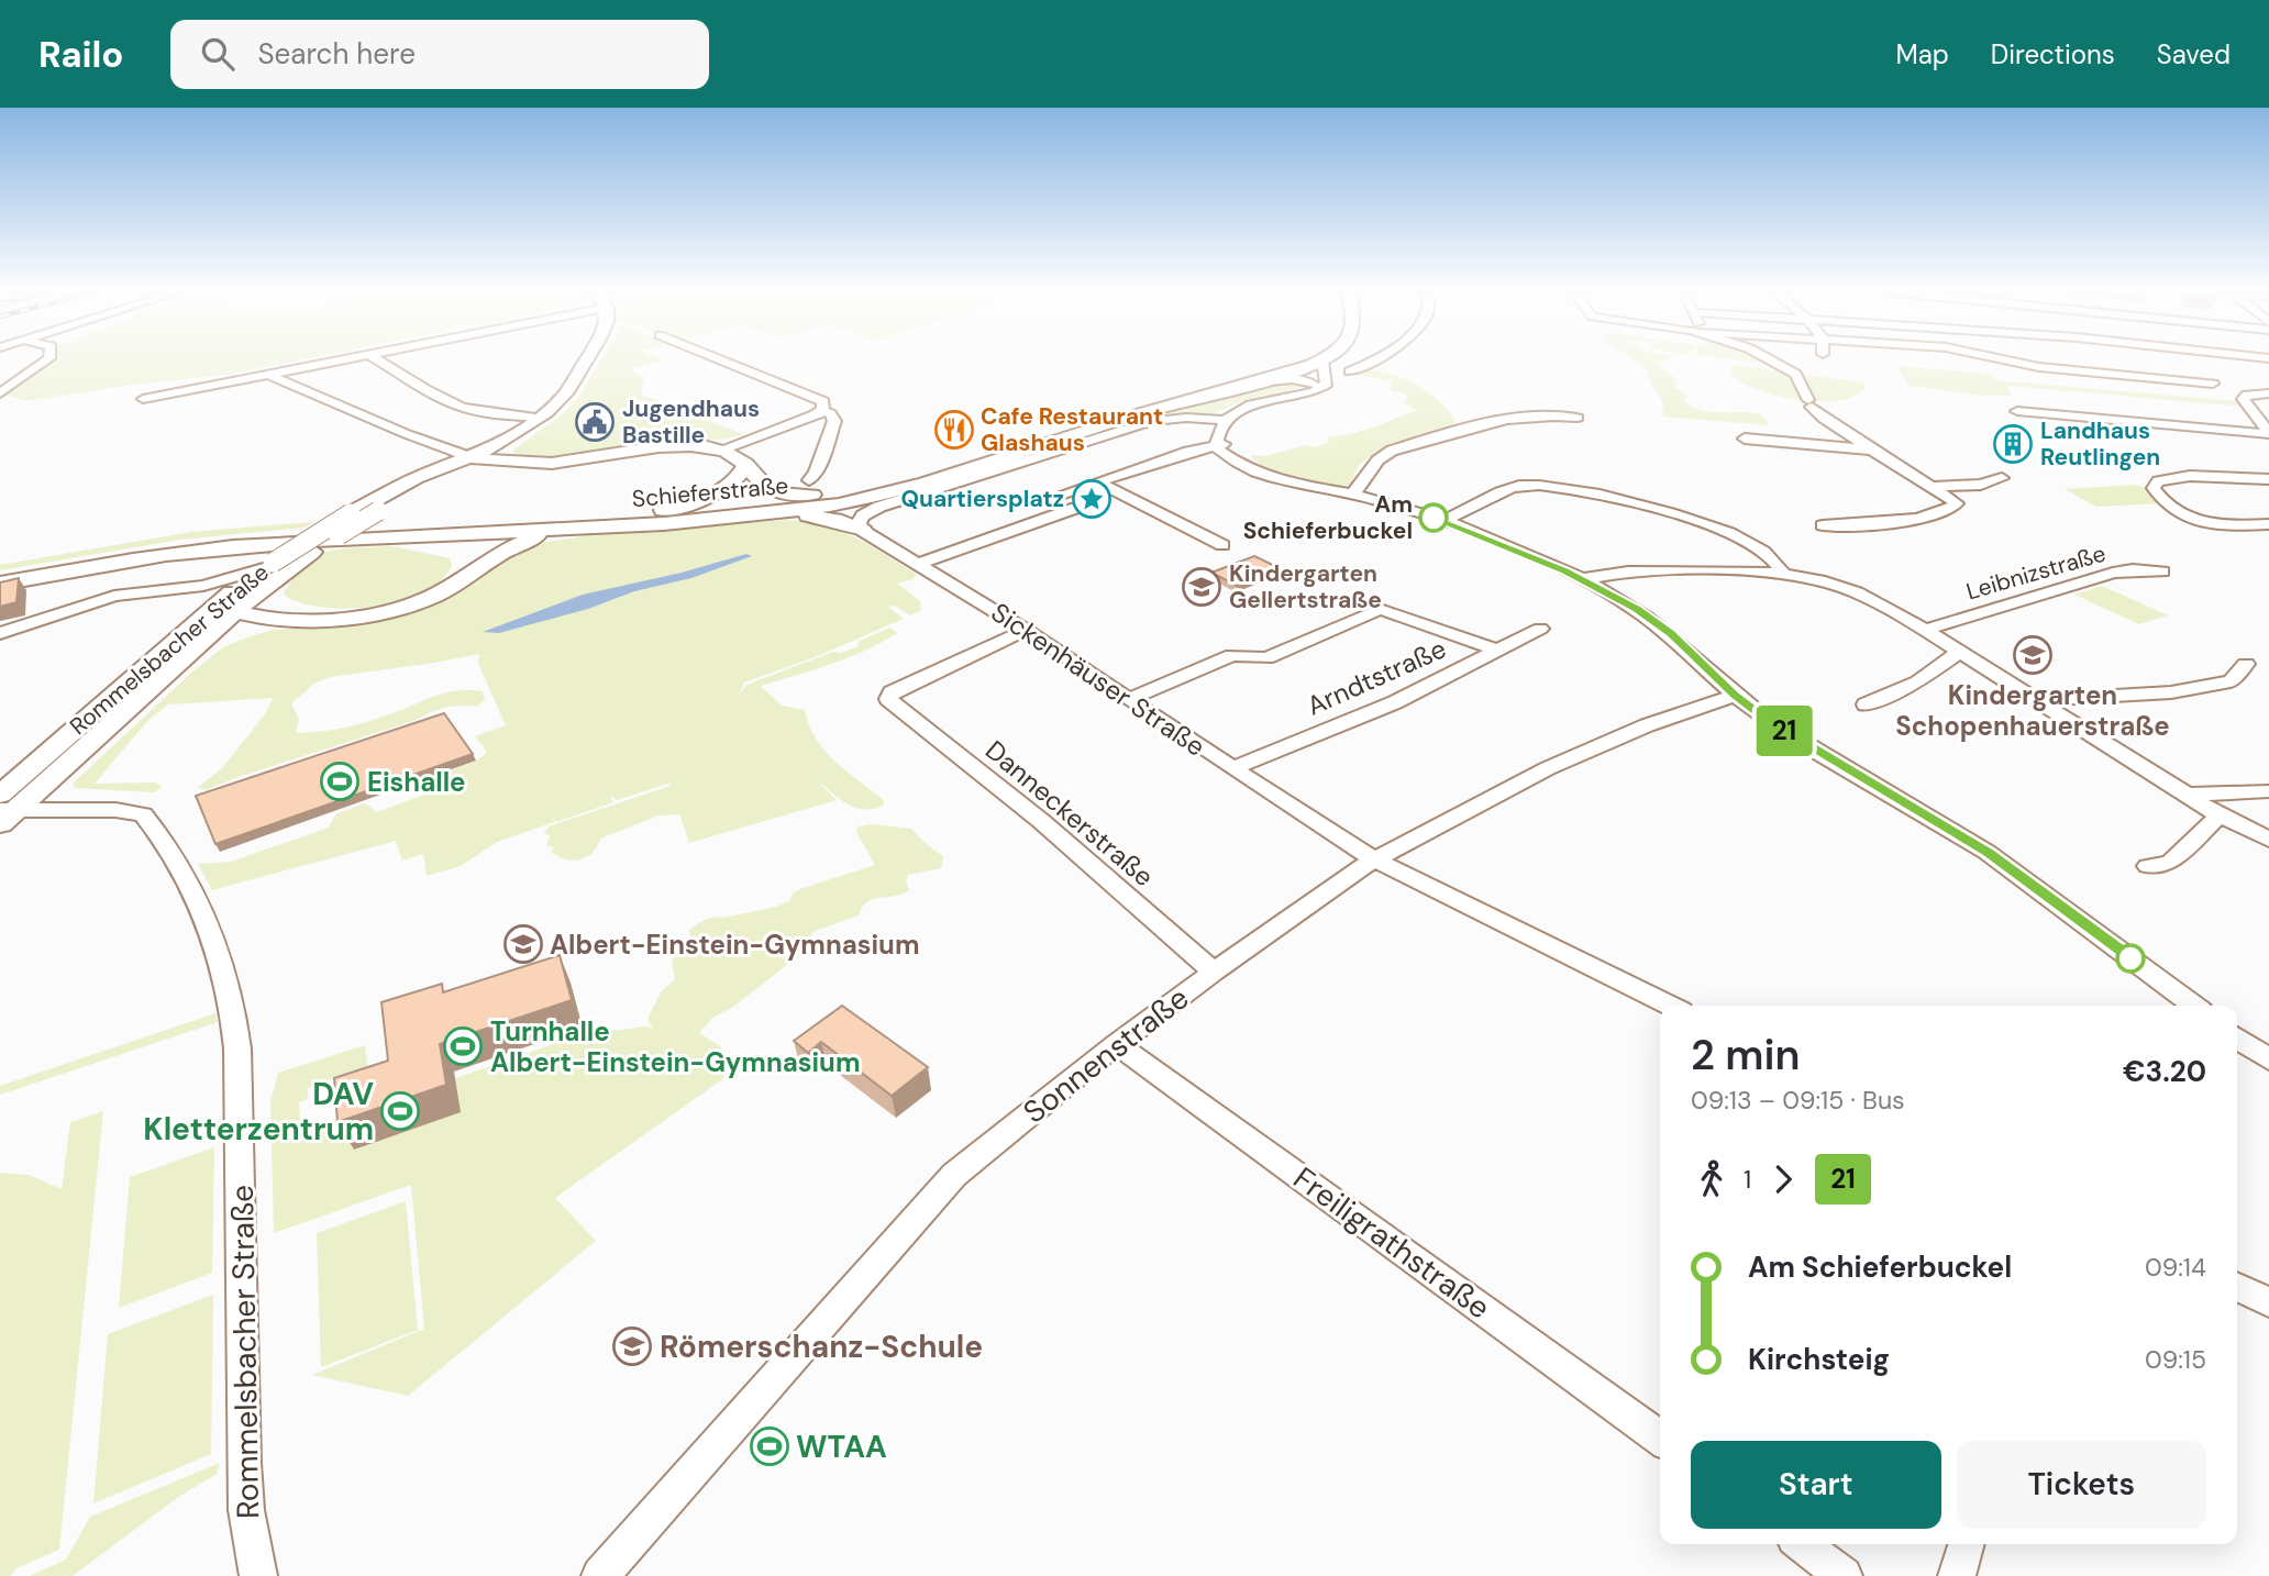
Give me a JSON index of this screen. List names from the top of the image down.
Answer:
{
  "streets": {
    "main road": ["Schieferstraße", "Rommelsbacher Straße"],
    "street": [
      "Leibnizstraße",
      "Arndtstraße",
      "Sickenhäuser Straße",
      "Danneckerstraße",
      "Sonnenstraße",
      "Freiligrathstraße"
    ]
  },
  "crossings": [
    ["Arndtstraße", "Sickenhäuser Straße"],
    ["Sickenhäuser Straße", "Sonnenstraße"],
    ["Danneckerstraße", "Sonnenstraße"],
    ["Sonnenstraße", "Freiligrathstraße"]
  ],
  "places": {
    "public building": ["Jugendhaus Bastille"],
    "restaurant": ["Cafe Restaurant Glashaus"],
    "building": ["Landhaus Reutlingen"],
    "place": ["Quartiersplatz"],
    "other": ["Am Schieferbuckel"],
    "school or university": [
      "Kindergarten Gellertstraße",
      "Kindergarten Schopenhauerstraße",
      "Albert-Einstein-Gymnasium",
      "Römerschanz-Schule"
    ],
    "sports": [
      "Eishalle",
      "Turnhalle Albert-Einstein-Gymnasium",
      "DAV Kletterzentrum",
      "WTAA"
    ]
  },
  "lines": ["bus line 21"],
  "page": {
    "header": "Railo",
    "search": "Search here",
    "nav": ["Map", "Directions", "Saved"],
    "on_map": "21",
    "heading": ["2 min", "09:13 – 09:15 · Bus", "€3.20"],
    "legs": ["1", "21"],
    "list": [
      {
        "name": "Am Schieferbuckel",
        "value": "09:14"
      },
      {
        "name": "Kirchsteig",
        "value": "09:15"
      }
    ],
    "buttons": ["Start", "Tickets"]
  }
}
